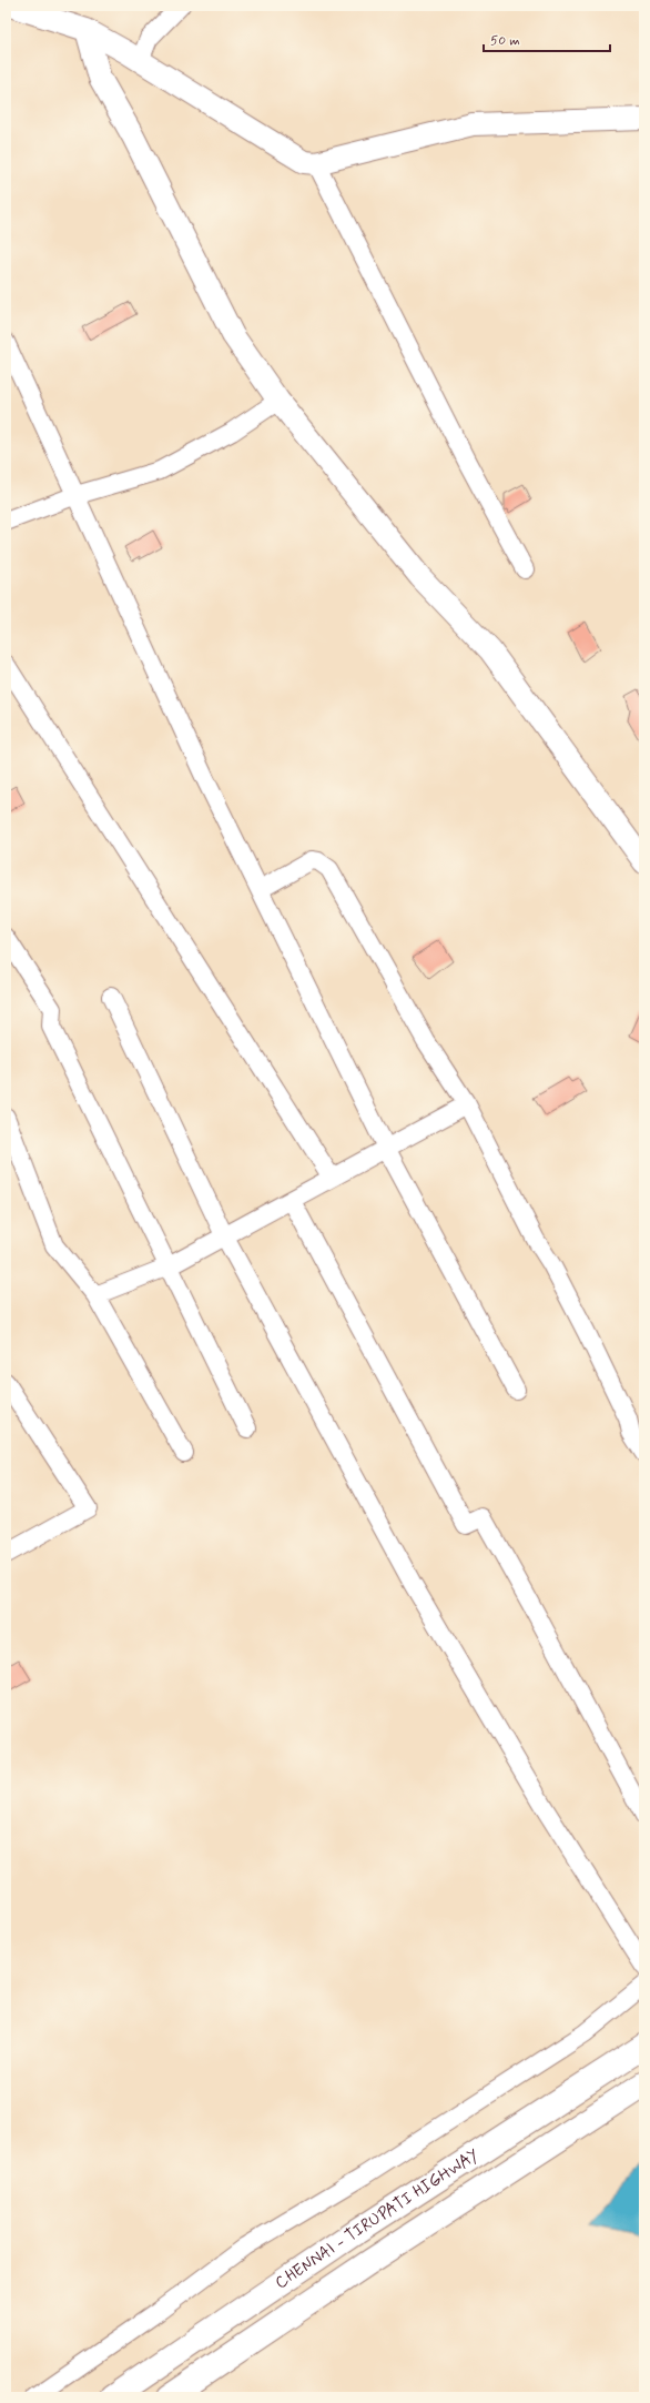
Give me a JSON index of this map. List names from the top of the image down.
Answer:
{
  "streets": {
    "highway": ["CHENNAI - TIRUPATI HIGHWAY"]
  },
  "scale_bar": "50 m"
}
